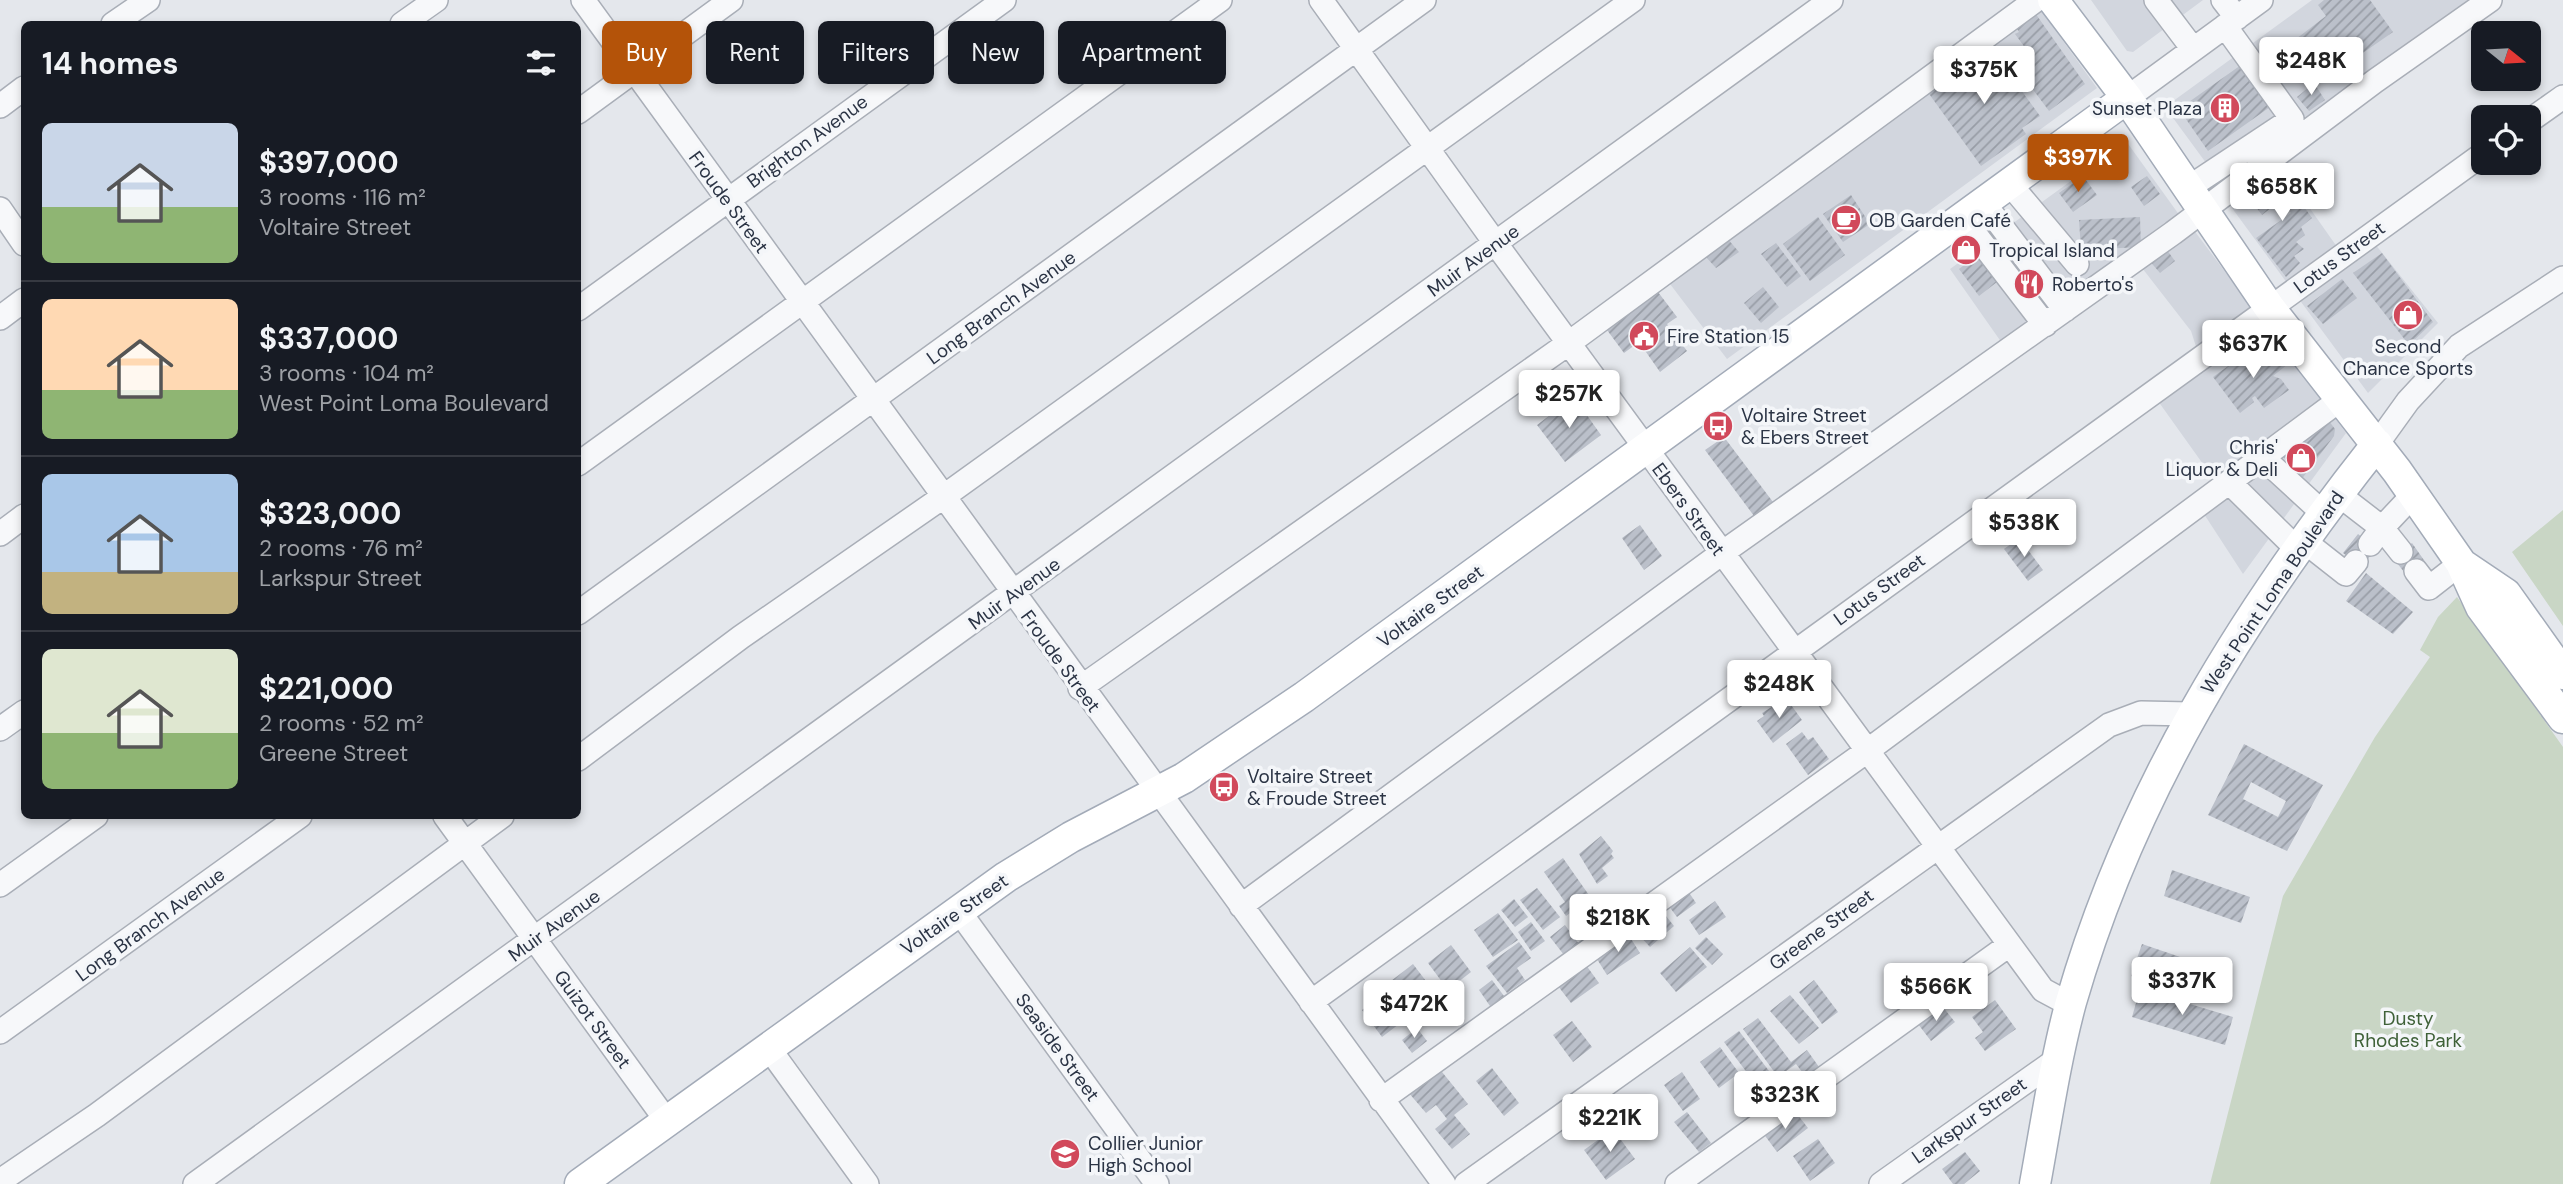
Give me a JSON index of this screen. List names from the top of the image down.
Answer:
{
  "streets": {
    "main road": ["West Point Loma Boulevard", "Voltaire Street"],
    "street": [
      "Brighton Avenue",
      "Froude Street",
      "Lotus Street",
      "Muir Avenue",
      "Long Branch Avenue",
      "Ebers Street",
      "Greene Street",
      "Guizot Street",
      "Seaside Street",
      "Larkspur Street"
    ]
  },
  "crossings": [
    ["Brighton Avenue", "Froude Street"],
    ["Froude Street", "Lotus Street"],
    ["Froude Street", "Muir Avenue"],
    ["Froude Street", "Long Branch Avenue"],
    ["Froude Street", "Voltaire Street"],
    ["Lotus Street", "Ebers Street"],
    ["Muir Avenue", "Ebers Street"],
    ["Muir Avenue", "Guizot Street"],
    ["Long Branch Avenue", "Ebers Street"],
    ["Ebers Street", "West Point Loma Boulevard"],
    ["Ebers Street", "Voltaire Street"],
    ["Ebers Street", "Greene Street"],
    ["West Point Loma Boulevard", "Greene Street"],
    ["West Point Loma Boulevard", "Larkspur Street"],
    ["Voltaire Street", "Guizot Street"],
    ["Voltaire Street", "Seaside Street"]
  ],
  "parks": ["Dusty Rhodes Park"],
  "places": {
    "building": ["Sunset Plaza"],
    "cafe": ["OB Garden Café"],
    "shop": ["Tropical Island", "Second Chance Sports", "Chris' Liquor & Deli"],
    "restaurant": ["Roberto's"],
    "public building": ["Fire Station 15"],
    "bus stop": ["Voltaire Street & Ebers Street", "Voltaire Street & Froude Street"],
    "school or university": ["Collier Junior High School"]
  },
  "north": "right",
  "page": {
    "chip": [
      "Buy",
      "Rent",
      "Filters",
      "New",
      "Apartment"
    ],
    "heading": "14 homes",
    "price": [
      "$248K",
      "$375K",
      "$397K",
      "$658K",
      "$637K",
      "$257K",
      "$538K",
      "$248K",
      "$218K",
      "$337K",
      "$566K",
      "$472K",
      "$323K",
      "$221K"
    ],
    "list": [
      {
        "name": "$397,000",
        "note": "3 rooms · 116 m² · Voltaire Street"
      },
      {
        "name": "$337,000",
        "note": "3 rooms · 104 m² · West Point Loma Boulevard"
      },
      {
        "name": "$323,000",
        "note": "2 rooms · 76 m² · Larkspur Street"
      },
      {
        "name": "$221,000",
        "note": "2 rooms · 52 m² · Greene Street"
      }
    ]
  }
}
